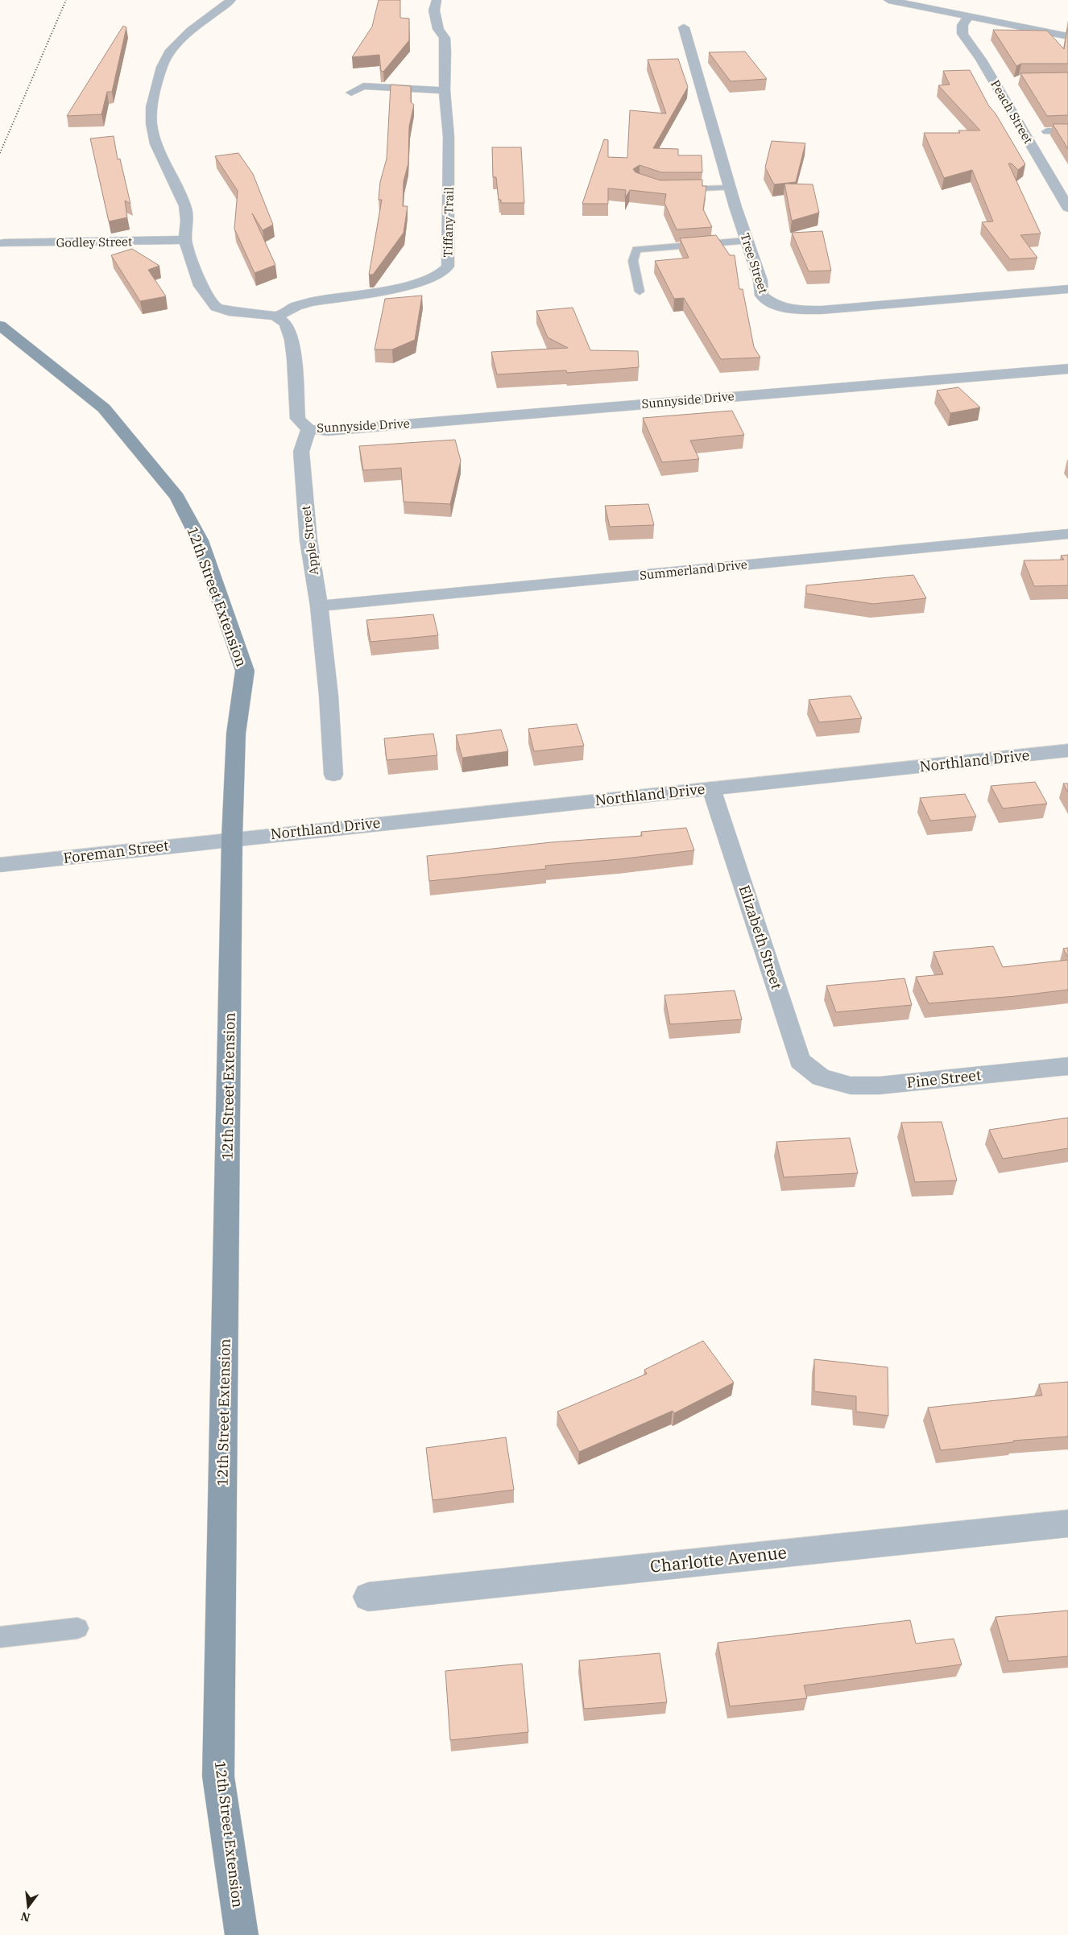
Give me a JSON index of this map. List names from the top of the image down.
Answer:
{
  "streets": {
    "main road": ["12th Street Extension"],
    "street": [
      "Peach Street",
      "Tiffany Trail",
      "Godley Street",
      "Tree Street",
      "Sunnyside Drive",
      "Apple Street",
      "Summerland Drive",
      "Northland Drive",
      "Foreman Street",
      "Elizabeth Street",
      "Pine Street",
      "Charlotte Avenue"
    ]
  },
  "crossings": [
    ["Sunnyside Drive", "Apple Street"],
    ["Apple Street", "Summerland Drive"],
    ["12th Street Extension", "Northland Drive"],
    ["12th Street Extension", "Foreman Street"],
    ["Northland Drive", "Foreman Street"],
    ["Northland Drive", "Elizabeth Street"],
    ["Elizabeth Street", "Pine Street"]
  ],
  "north": "bottom"
}
